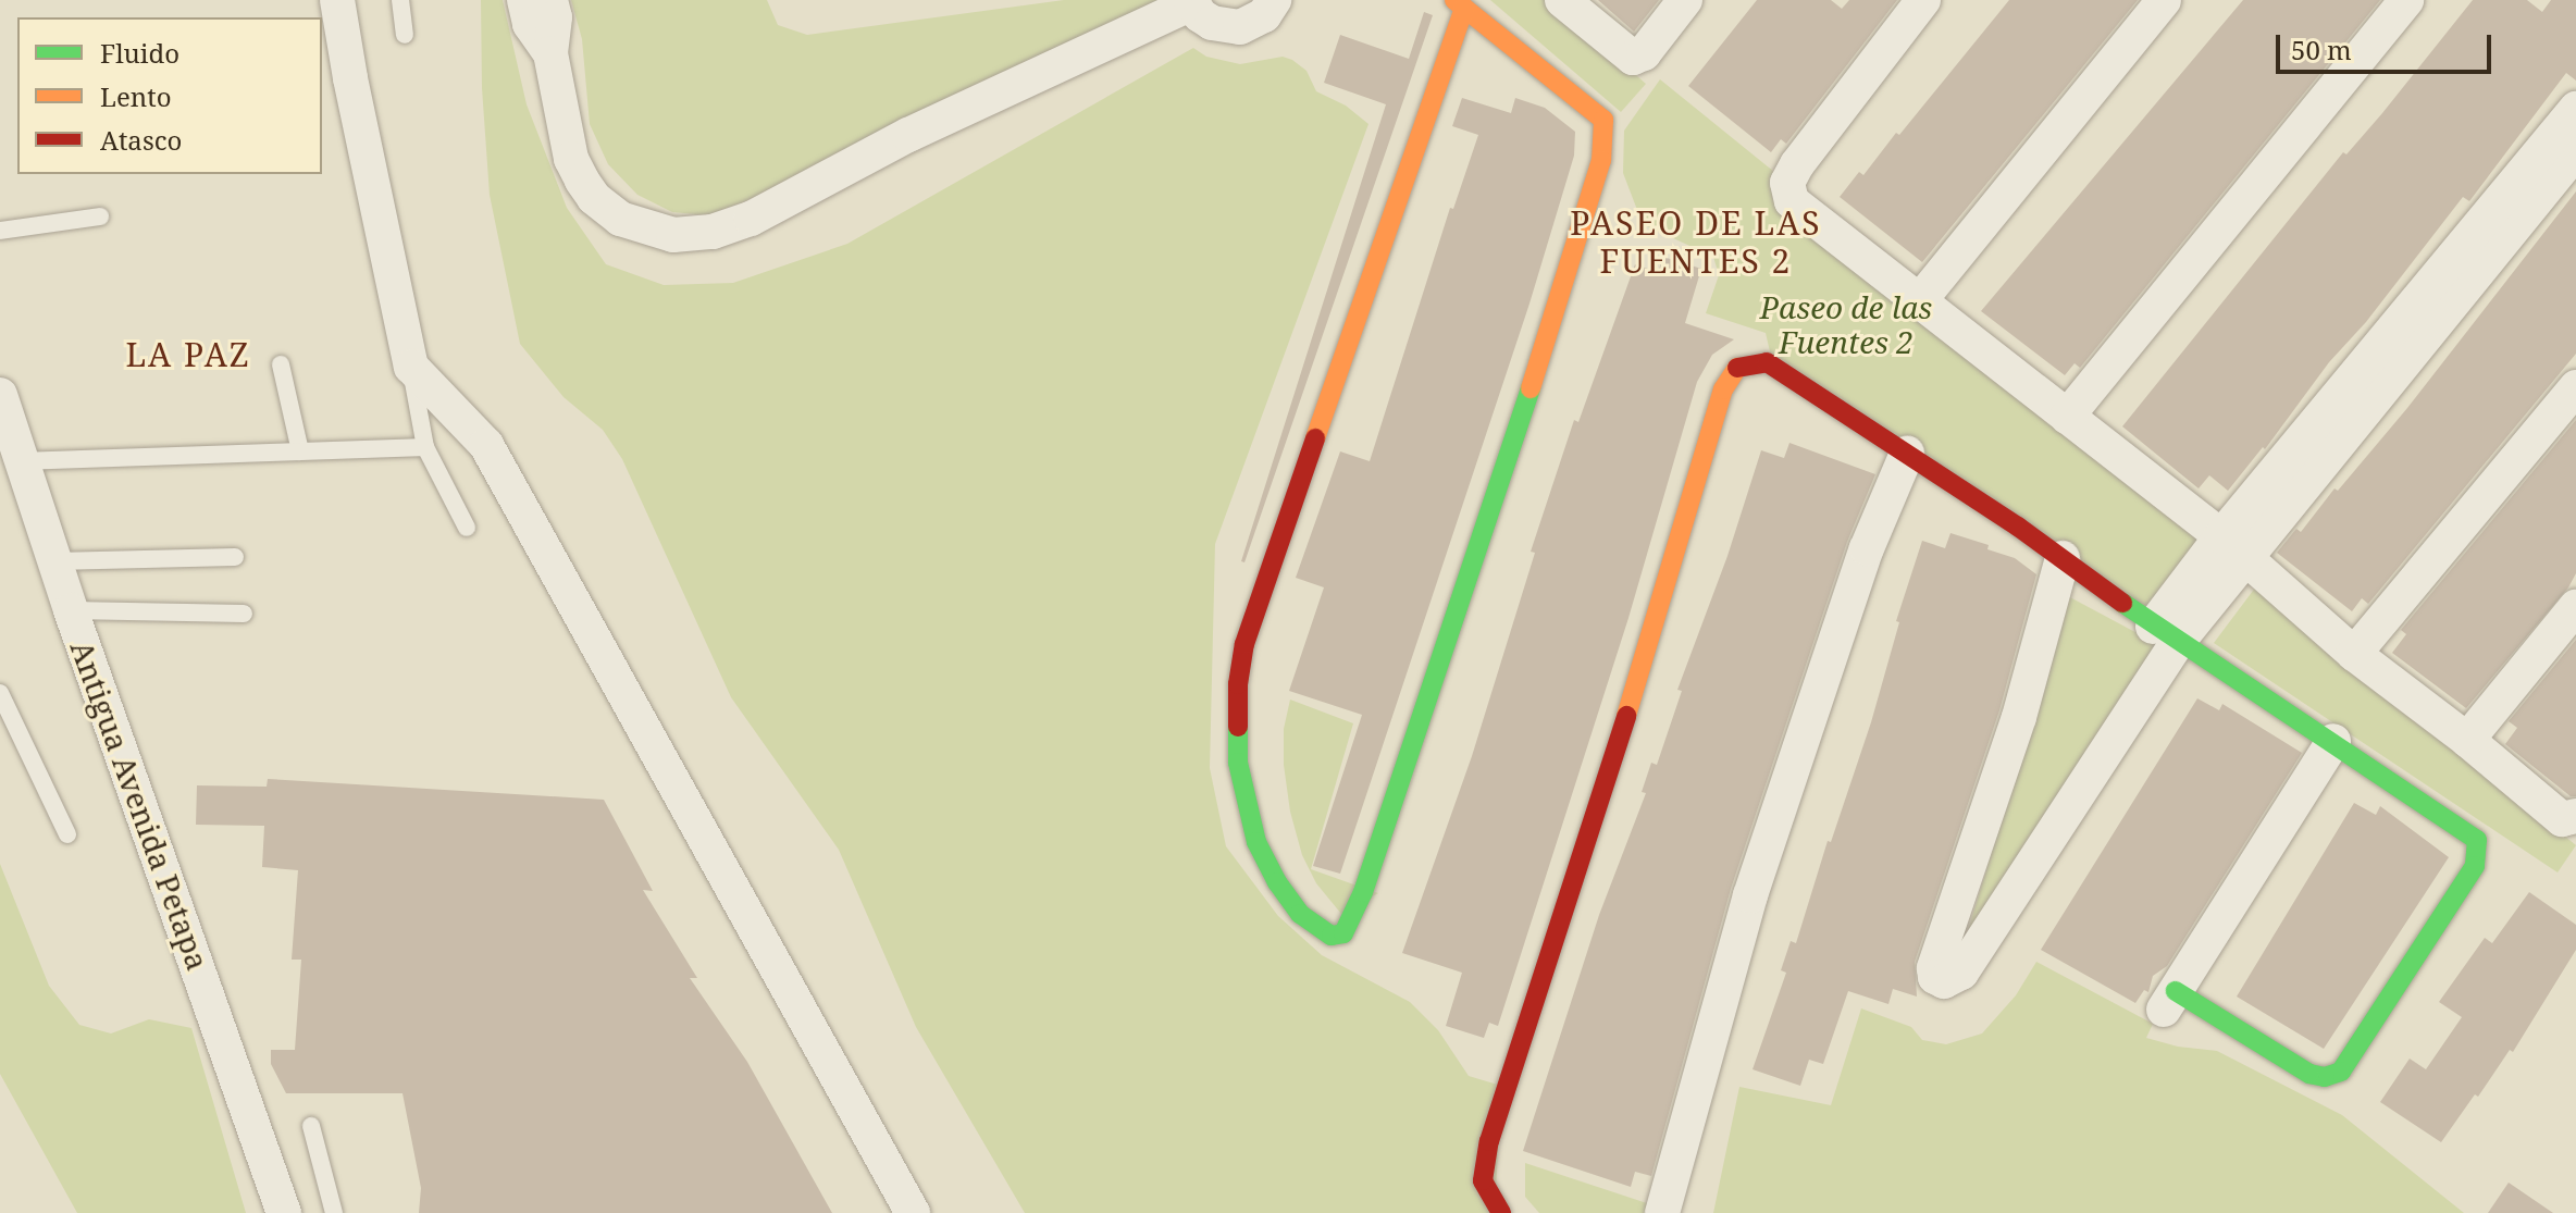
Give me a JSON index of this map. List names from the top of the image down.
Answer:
{
  "streets": {
    "street": ["Antigua Avenida Petapa"]
  },
  "districts": ["PASEO DE LAS FUENTES 2", "LA PAZ"],
  "parks": ["Paseo de las Fuentes 2"],
  "legend": ["Fluido", "Lento", "Atasco"],
  "scale_bar": "50 m"
}
